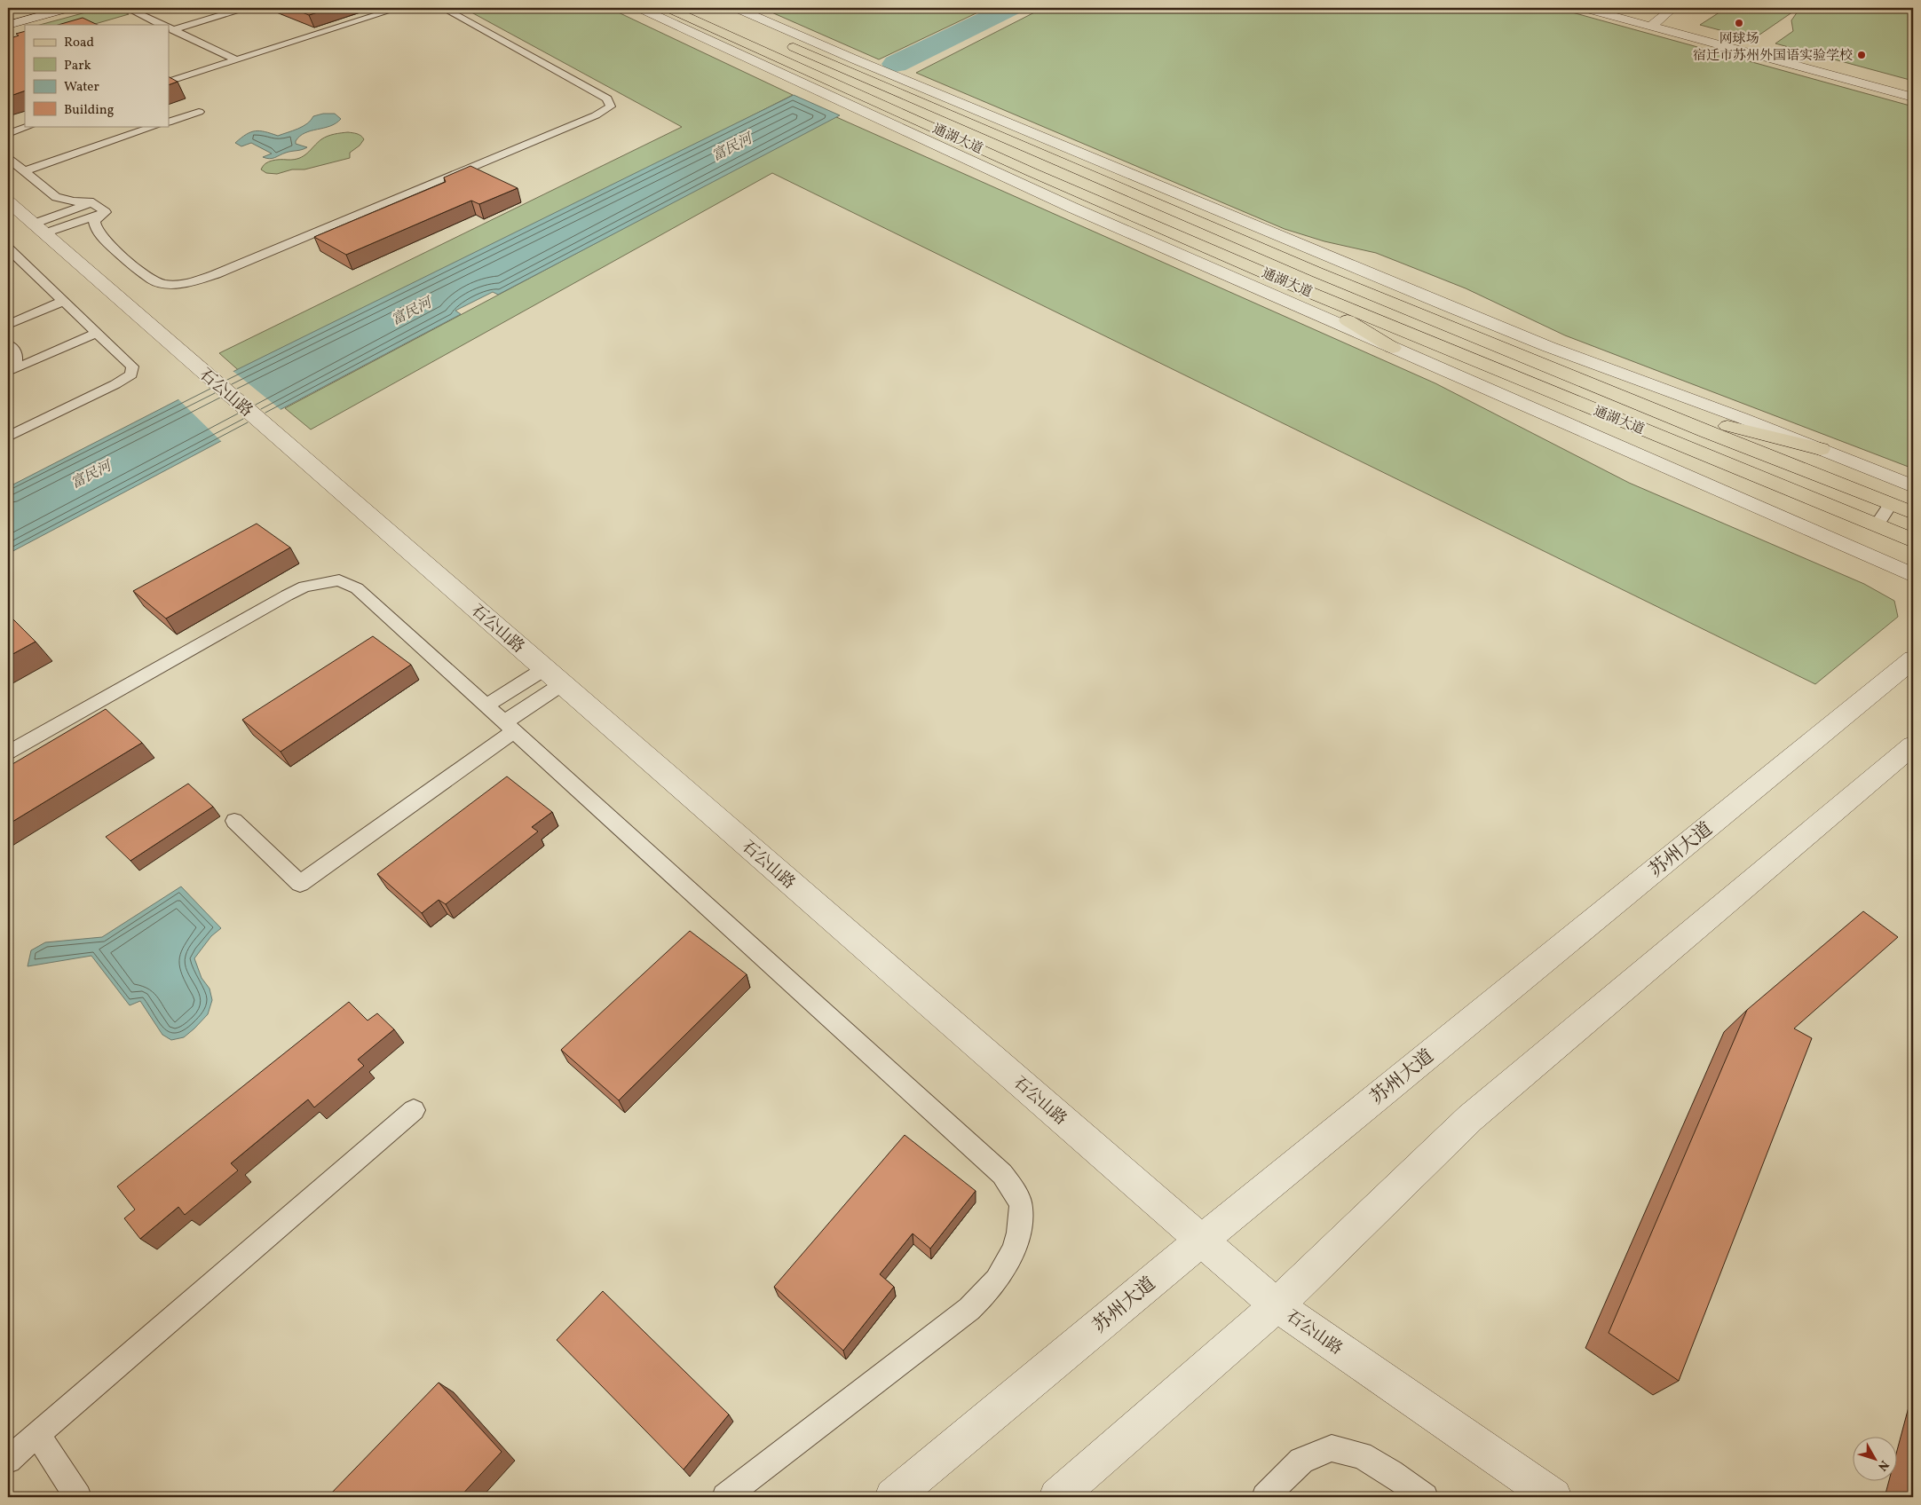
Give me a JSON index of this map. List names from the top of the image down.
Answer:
{
  "streets": {
    "main road": ["通湖大道"],
    "street": ["石公山路", "苏州大道"]
  },
  "crossings": [
    ["石公山路", "苏州大道"]
  ],
  "water": ["富民河"],
  "places": ["网球场", "宿迁市苏州外国语实验学校"],
  "legend": [
    "Road",
    "Park",
    "Water",
    "Building"
  ],
  "north": "bottom right"
}
